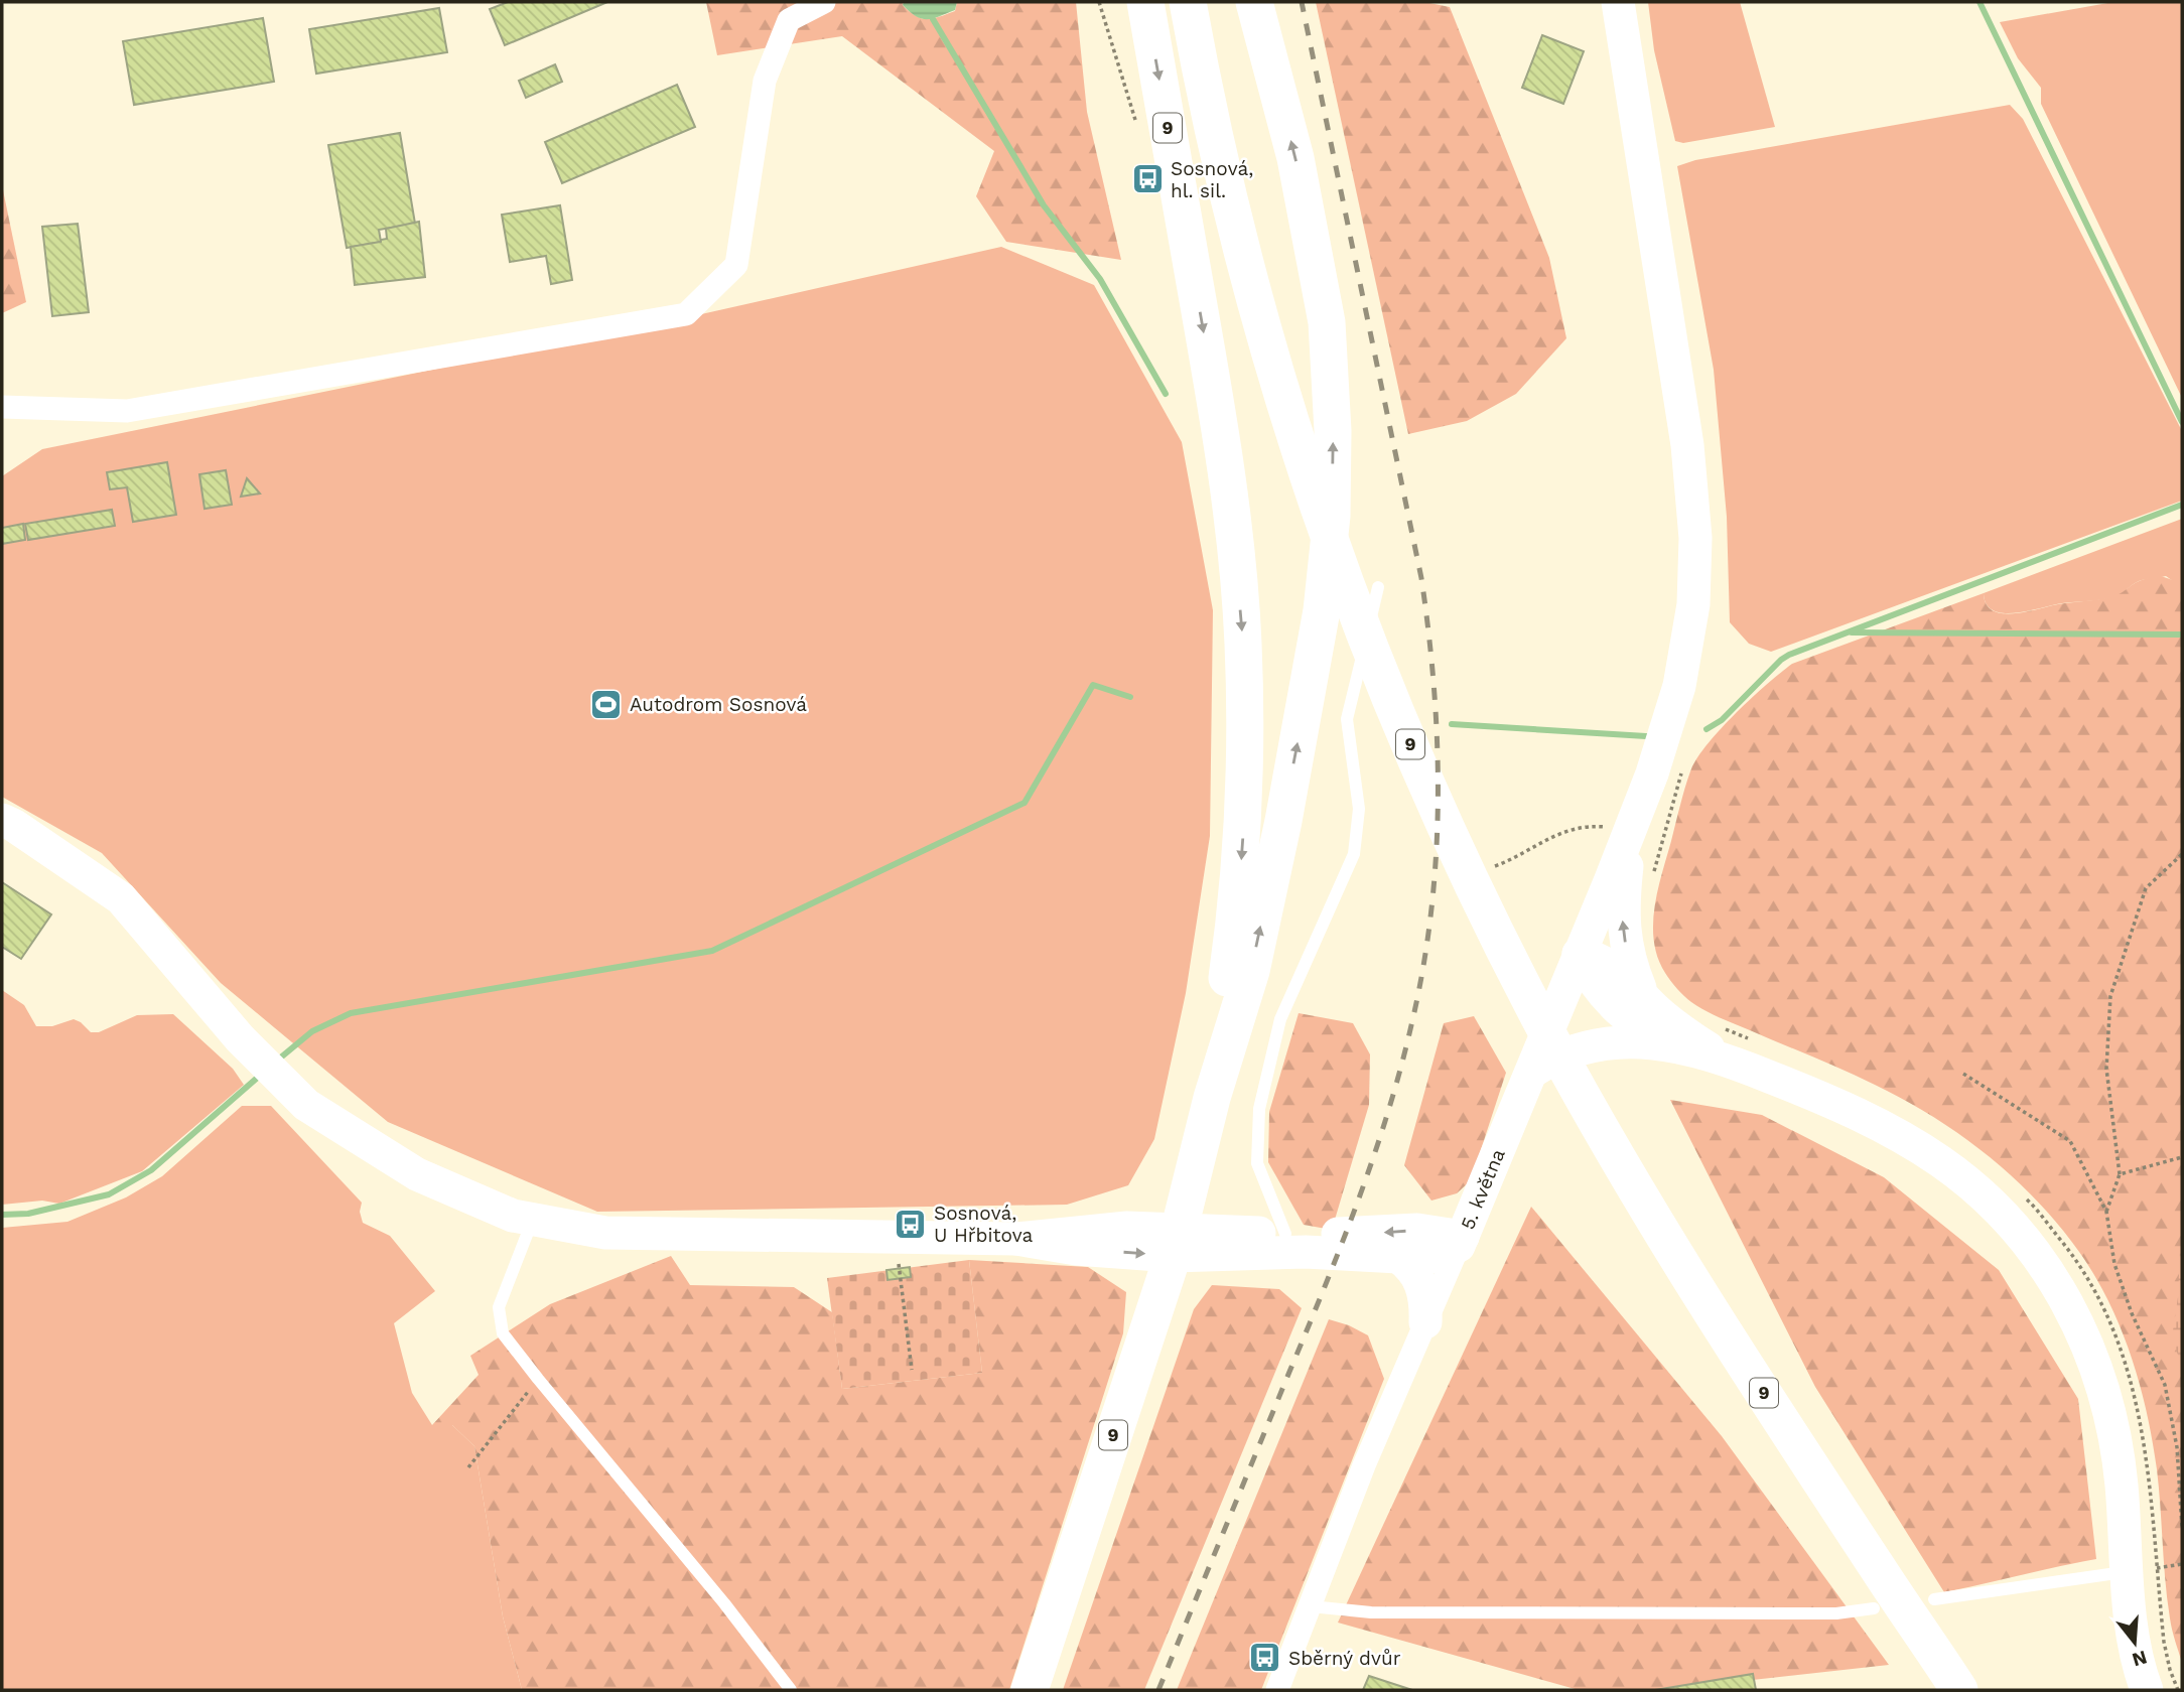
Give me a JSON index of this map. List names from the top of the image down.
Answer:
{
  "streets": {
    "main road": ["9"],
    "street": ["5. května"]
  },
  "places": {
    "bus stop": ["Sosnová, hl. sil.", "Sosnová, U Hřbitova", "Sběrný dvůr"],
    "sports": ["Autodrom Sosnová"]
  },
  "north": "bottom"
}
